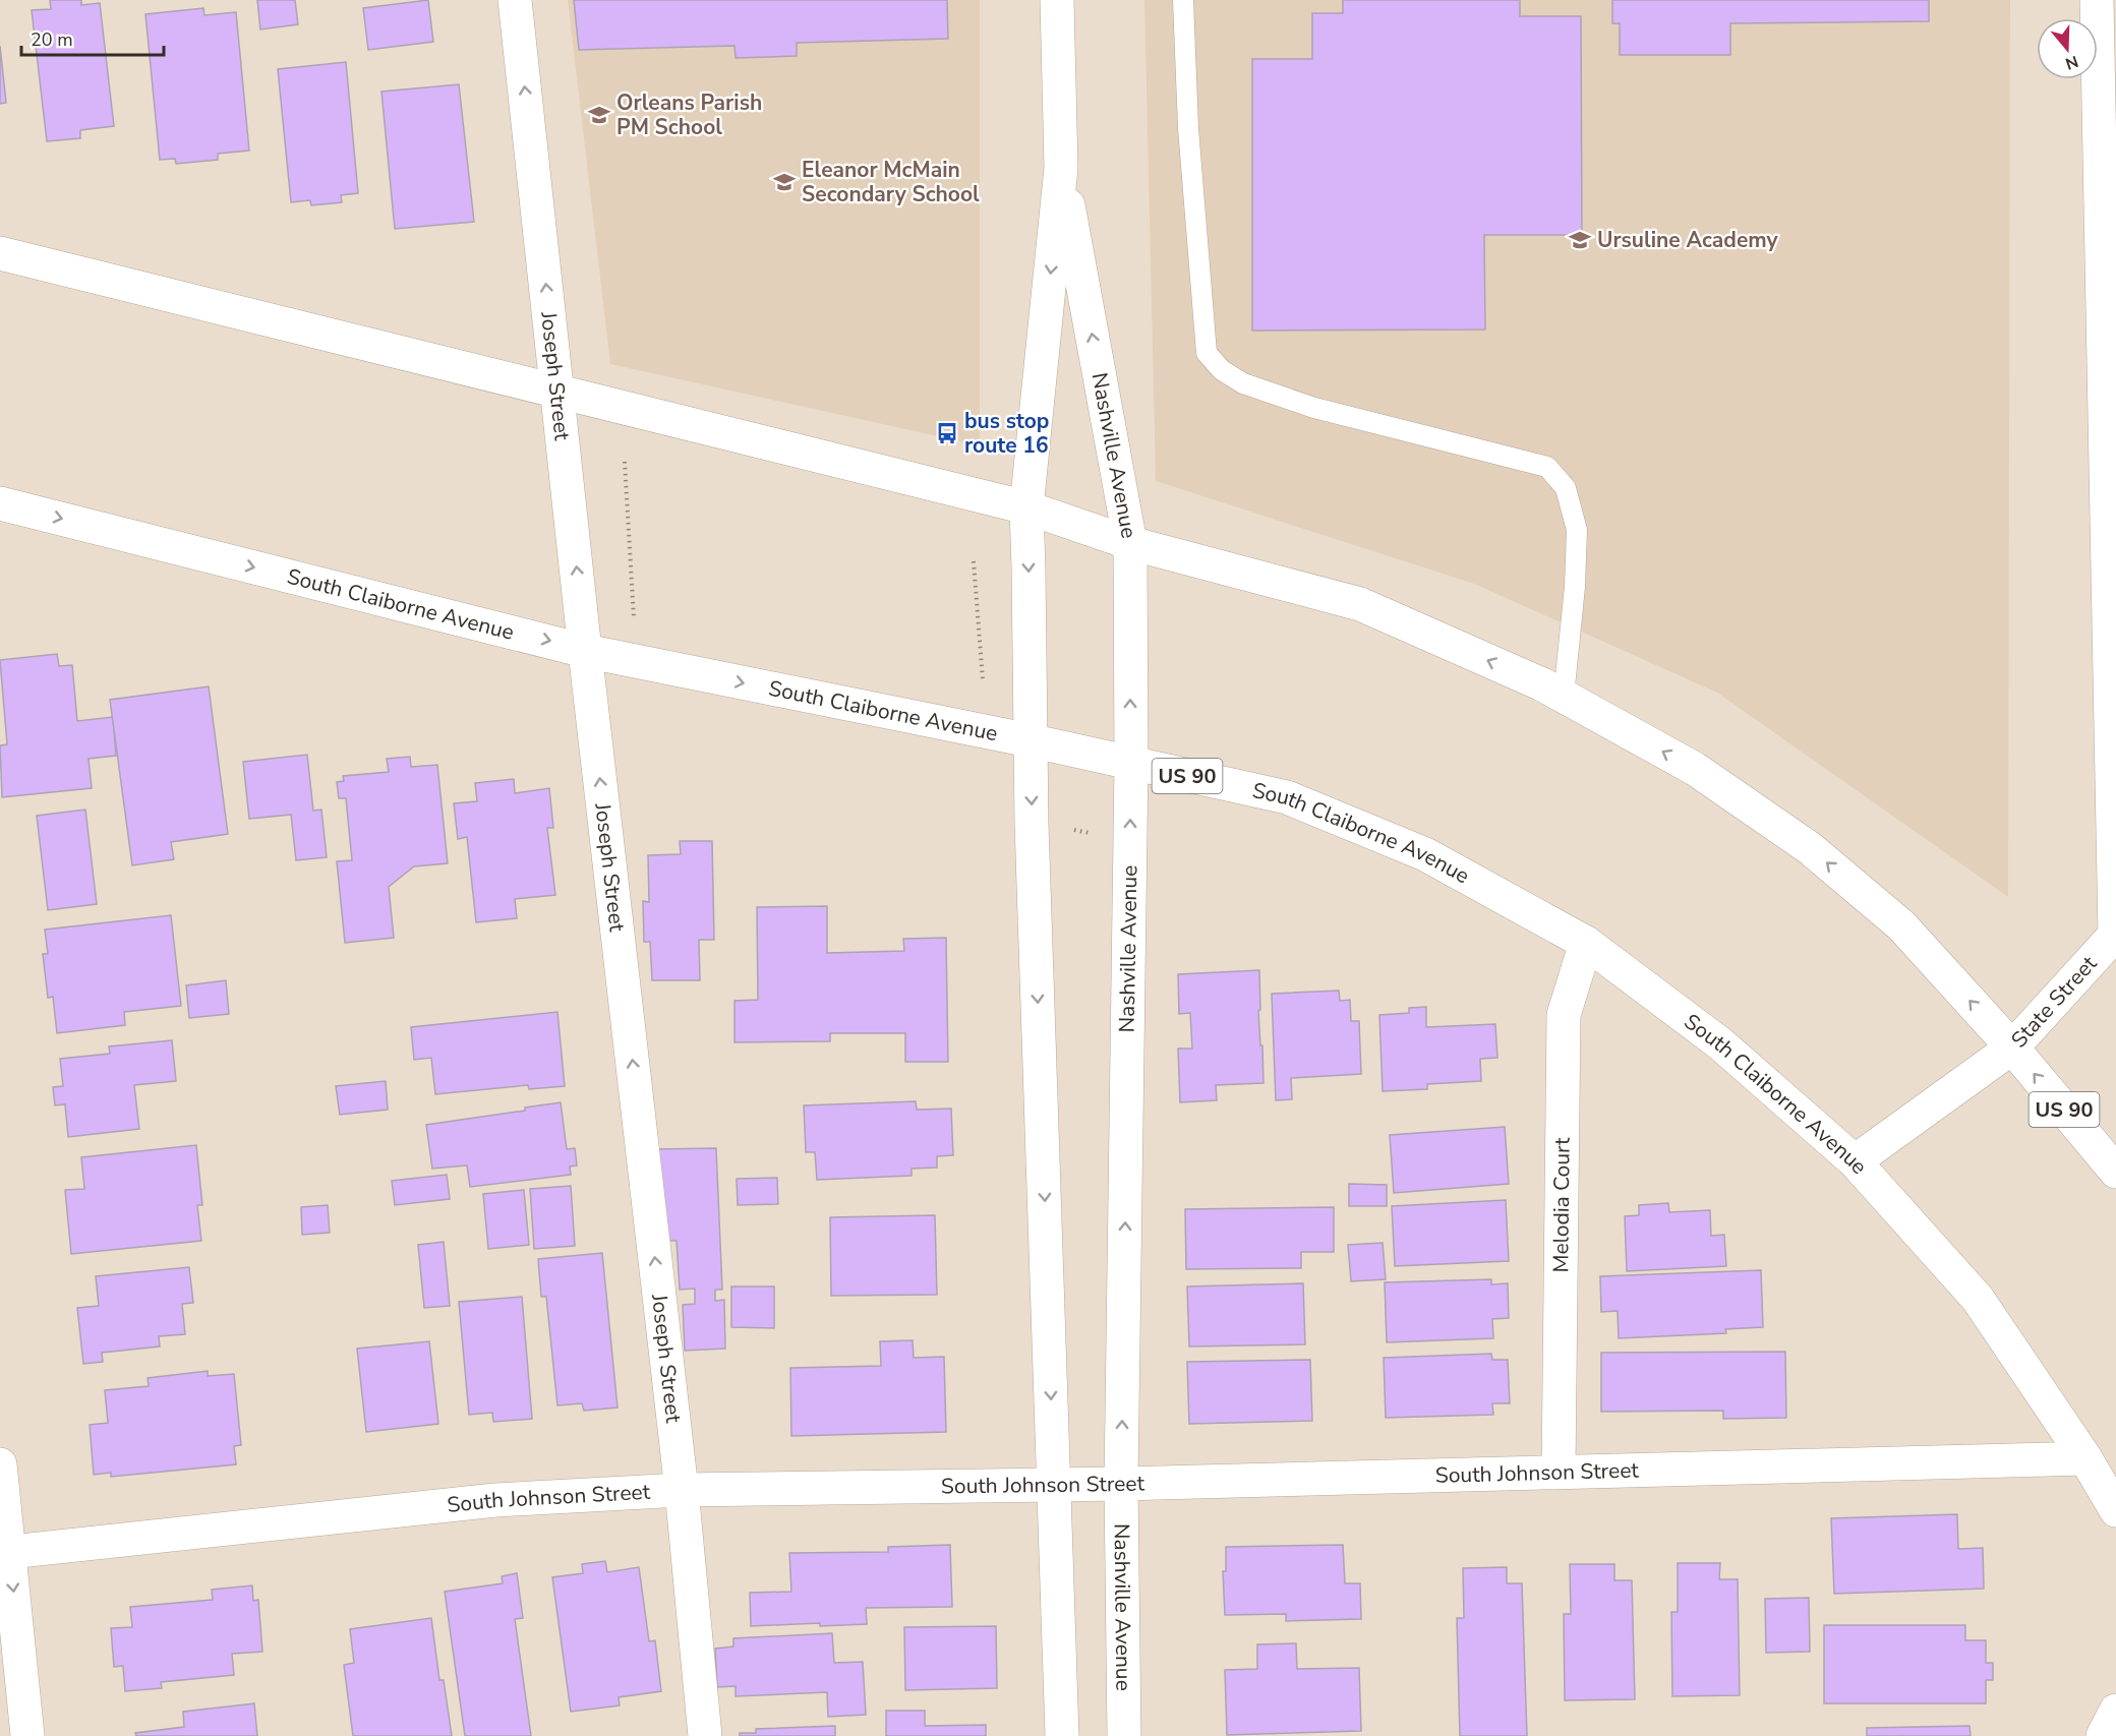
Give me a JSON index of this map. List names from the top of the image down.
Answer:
{
  "streets": {
    "street": [
      "Joseph Street",
      "Nashville Avenue",
      "South Claiborne Avenue",
      "US 90",
      "State Street",
      "Melodia Court",
      "South Johnson Street"
    ]
  },
  "crossings": [
    ["Joseph Street", "South Claiborne Avenue"],
    ["Joseph Street", "US 90"],
    ["Joseph Street", "South Johnson Street"],
    ["Nashville Avenue", "South Claiborne Avenue"],
    ["Nashville Avenue", "US 90"],
    ["Nashville Avenue", "South Johnson Street"],
    ["South Claiborne Avenue", "State Street"],
    ["South Claiborne Avenue", "Melodia Court"],
    ["South Claiborne Avenue", "South Johnson Street"],
    ["US 90", "State Street"],
    ["Melodia Court", "South Johnson Street"]
  ],
  "one_way": ["Joseph Street"],
  "places": {
    "school or university": ["Orleans Parish PM School", "Eleanor McMain Secondary School", "Ursuline Academy"],
    "bus stop": ["bus stop route 16"]
  },
  "scale_bar": "20 m",
  "north": "bottom"
}
